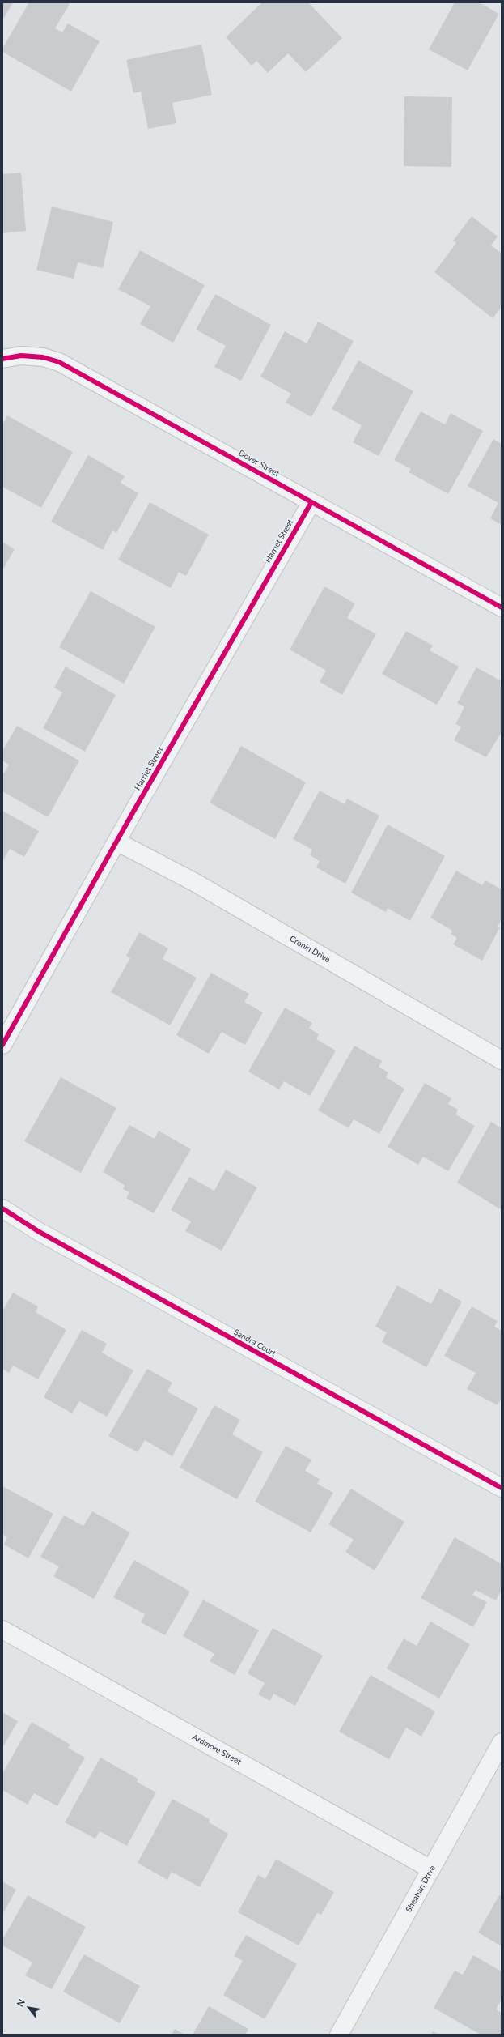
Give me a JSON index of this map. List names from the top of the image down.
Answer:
{
  "streets": {
    "street": [
      "Dover Street",
      "Harriet Street",
      "Cronin Drive",
      "Sandra Court",
      "Ardmore Street",
      "Sheahan Drive"
    ]
  },
  "crossings": [
    ["Dover Street", "Harriet Street"],
    ["Harriet Street", "Cronin Drive"],
    ["Ardmore Street", "Sheahan Drive"]
  ],
  "north": "top left"
}
